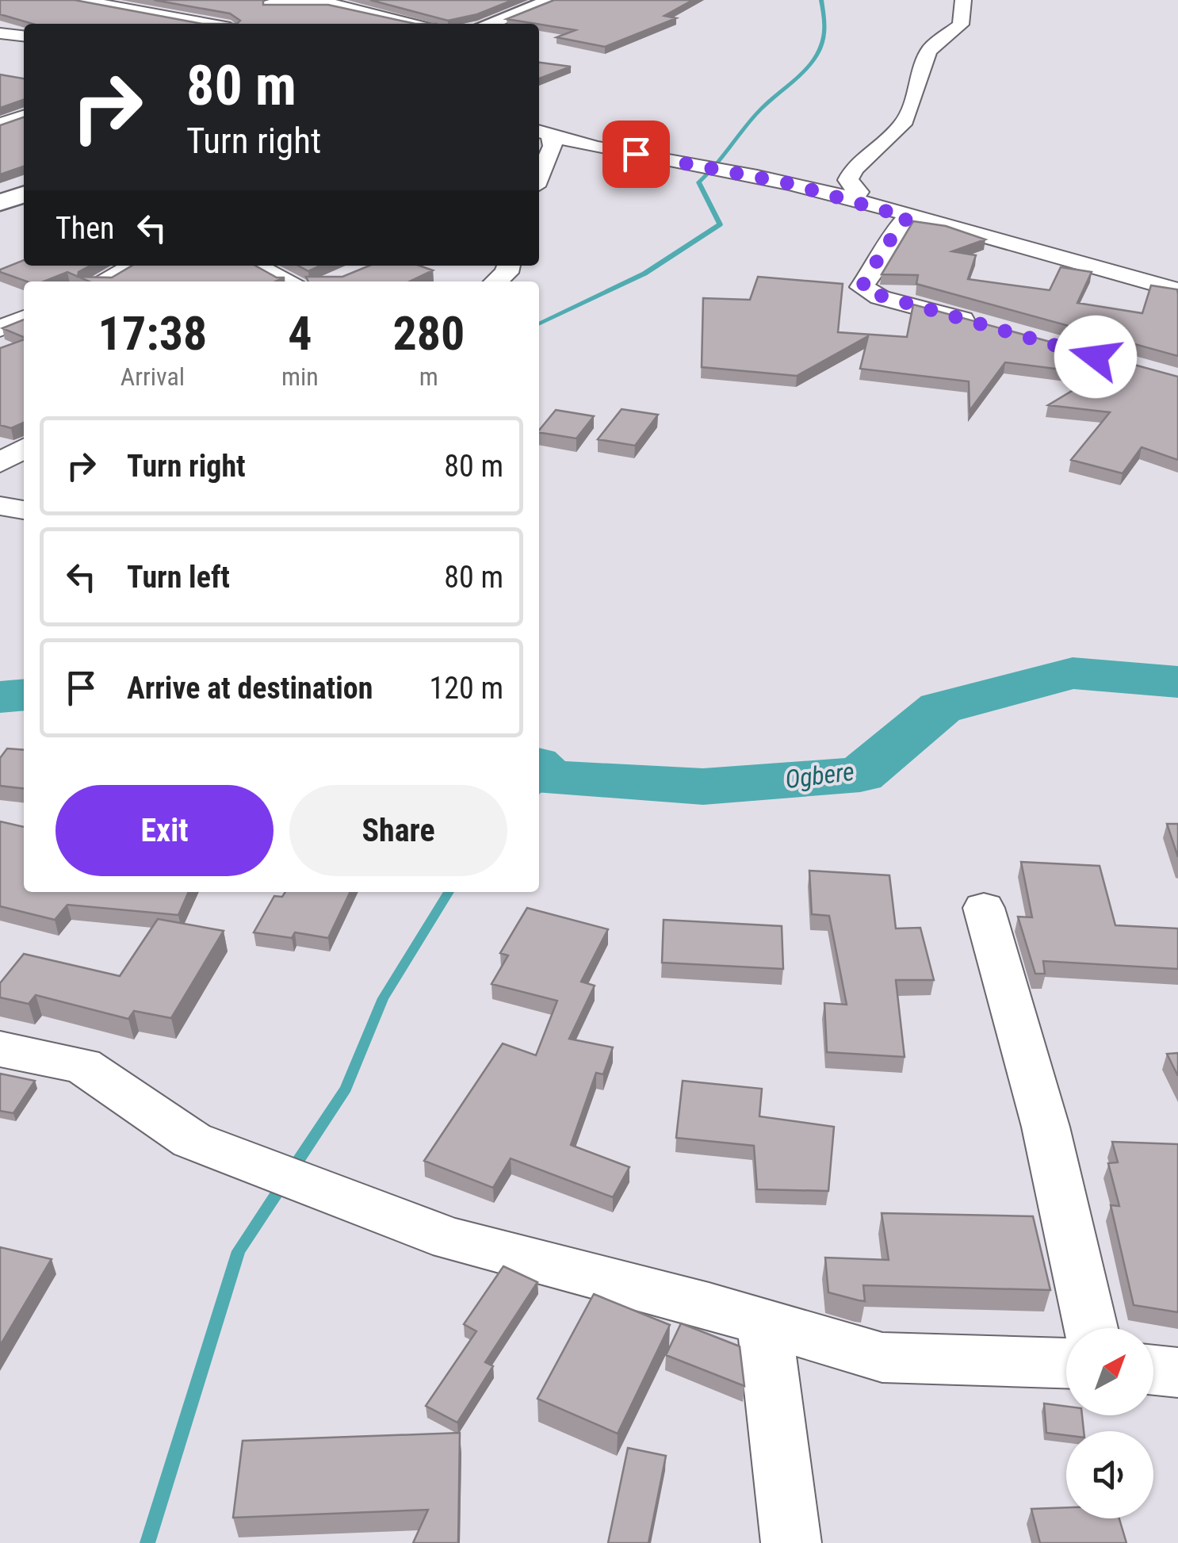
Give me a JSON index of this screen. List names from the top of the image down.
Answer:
{
  "water": ["Ogbere"],
  "north": "top right",
  "page": {
    "turn": ["80 m", "Turn right"],
    "then": "Then",
    "eta": [
      "17:38",
      "Arrival",
      "4",
      "min",
      "280",
      "m"
    ],
    "list": [
      {
        "name": "Turn right",
        "value": "80 m"
      },
      {
        "name": "Turn left",
        "value": "80 m"
      },
      {
        "name": "Arrive at destination",
        "value": "120 m"
      }
    ],
    "buttons": ["Exit", "Share"]
  }
}
